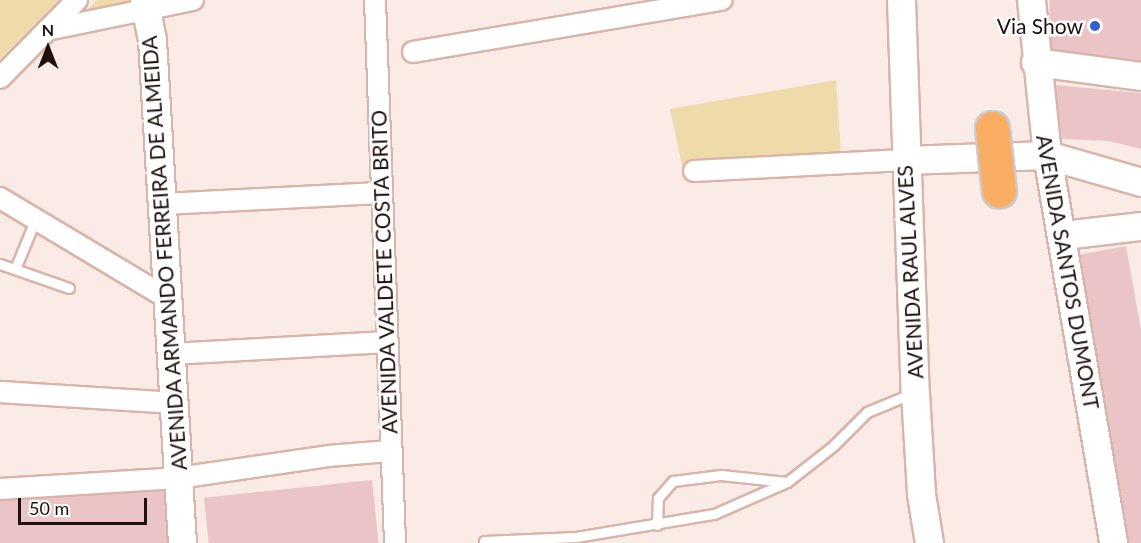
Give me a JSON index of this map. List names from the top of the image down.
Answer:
{
  "streets": {
    "main road": ["AVENIDA ARMANDO FERREIRA DE ALMEIDA", "AVENIDA RAUL ALVES", "AVENIDA SANTOS DUMONT"],
    "street": ["AVENIDA VALDETE COSTA BRITO"]
  },
  "places": ["Via Show"],
  "scale_bar": "50 m",
  "north": "top"
}
